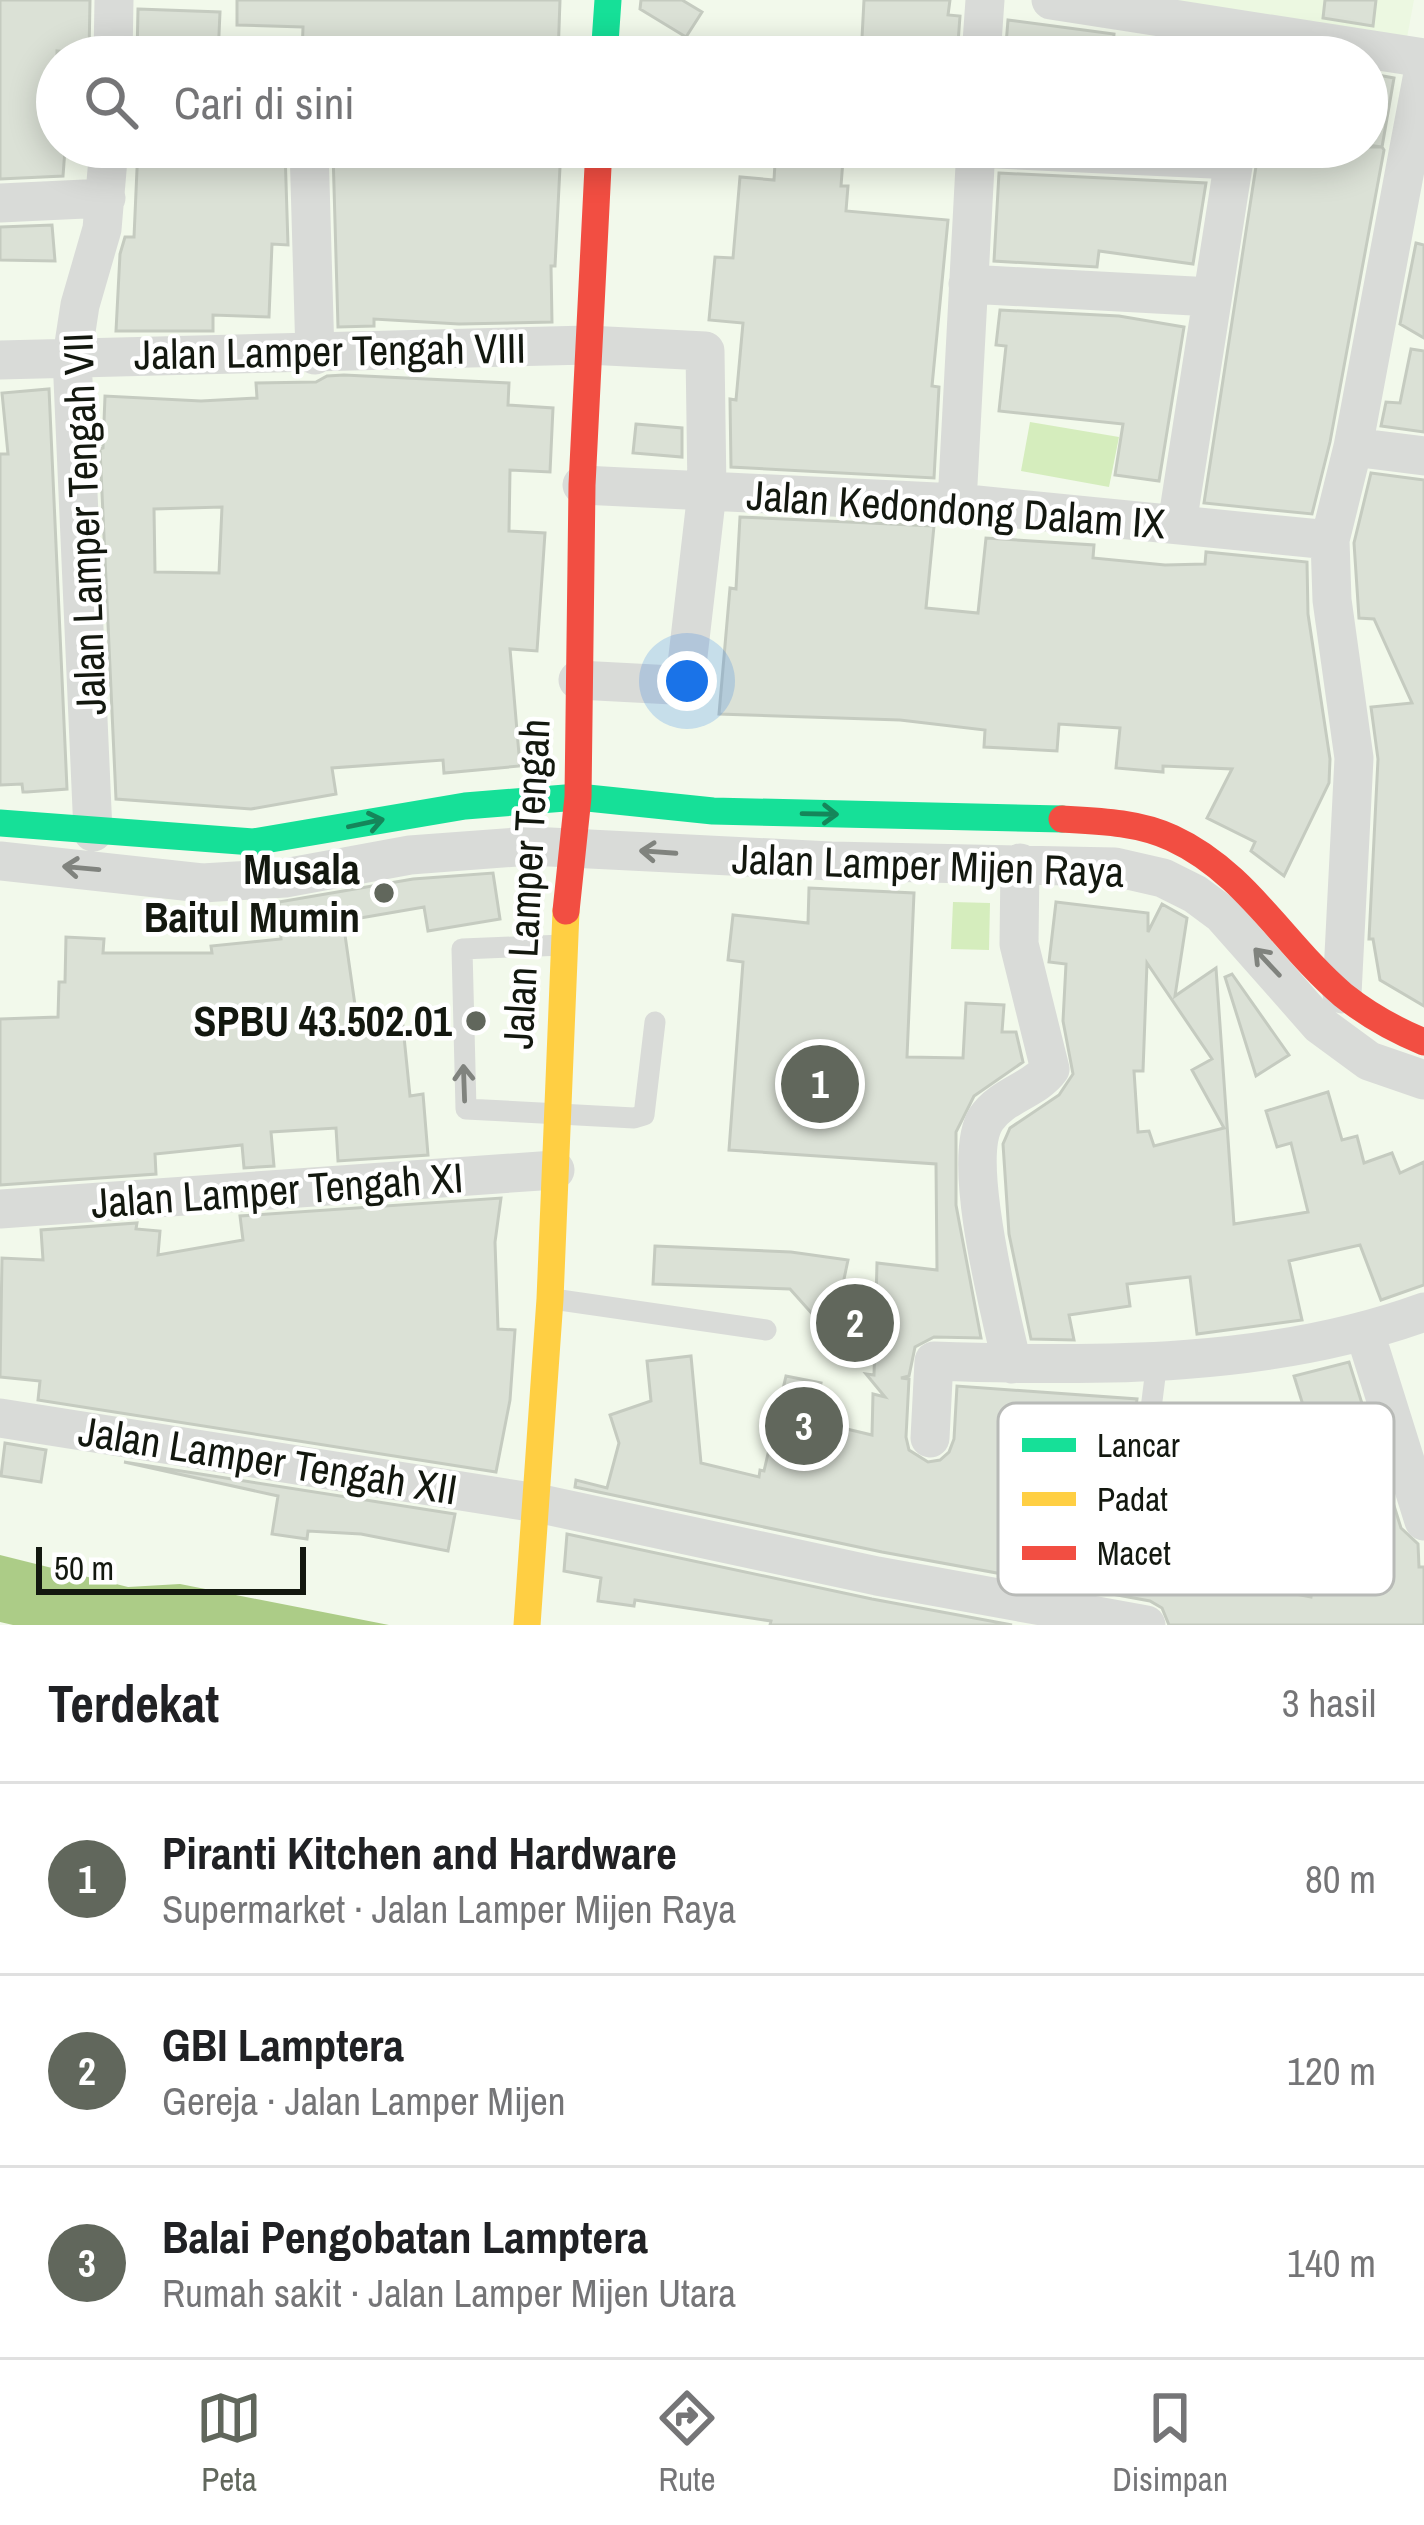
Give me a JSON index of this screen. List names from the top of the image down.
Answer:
{
  "streets": {
    "main road": ["Jalan Lamper Tengah"],
    "street": [
      "Jalan Lamper Tengah VIII",
      "Jalan Kedondong Dalam IX",
      "Jalan Lamper Tengah VII",
      "Jalan Lamper Mijen Raya",
      "Jalan Lamper Tengah XI",
      "Jalan Lamper Tengah XII"
    ]
  },
  "crossings": [
    ["Jalan Lamper Tengah VIII", "Jalan Kedondong Dalam IX"],
    ["Jalan Lamper Tengah VIII", "Jalan Lamper Tengah VII"],
    ["Jalan Lamper Tengah VIII", "Jalan Lamper Tengah"],
    ["Jalan Kedondong Dalam IX", "Jalan Lamper Tengah"],
    ["Jalan Lamper Mijen Raya", "Jalan Lamper Tengah"],
    ["Jalan Lamper Tengah", "Jalan Lamper Tengah XI"],
    ["Jalan Lamper Tengah", "Jalan Lamper Tengah XII"]
  ],
  "one_way": ["Jalan Lamper Mijen Raya"],
  "places": ["Musala Baitul Mumin", "SPBU 43.502.01"],
  "legend": ["Lancar", "Padat", "Macet"],
  "scale_bar": "50 m",
  "page": {
    "search": "Cari di sini",
    "pins": ["1", "2", "3"],
    "scale": "50 m",
    "heading": ["Terdekat", "3 hasil"],
    "list": [
      {
        "mark": "1",
        "name": "Piranti Kitchen and Hardware",
        "note": "Supermarket · Jalan Lamper Mijen Raya",
        "value": "80 m"
      },
      {
        "mark": "2",
        "name": "GBI Lamptera",
        "note": "Gereja · Jalan Lamper Mijen",
        "value": "120 m"
      },
      {
        "mark": "3",
        "name": "Balai Pengobatan Lamptera",
        "note": "Rumah sakit · Jalan Lamper Mijen Utara",
        "value": "140 m"
      }
    ],
    "nav": ["Peta", "Rute", "Disimpan"]
  }
}
